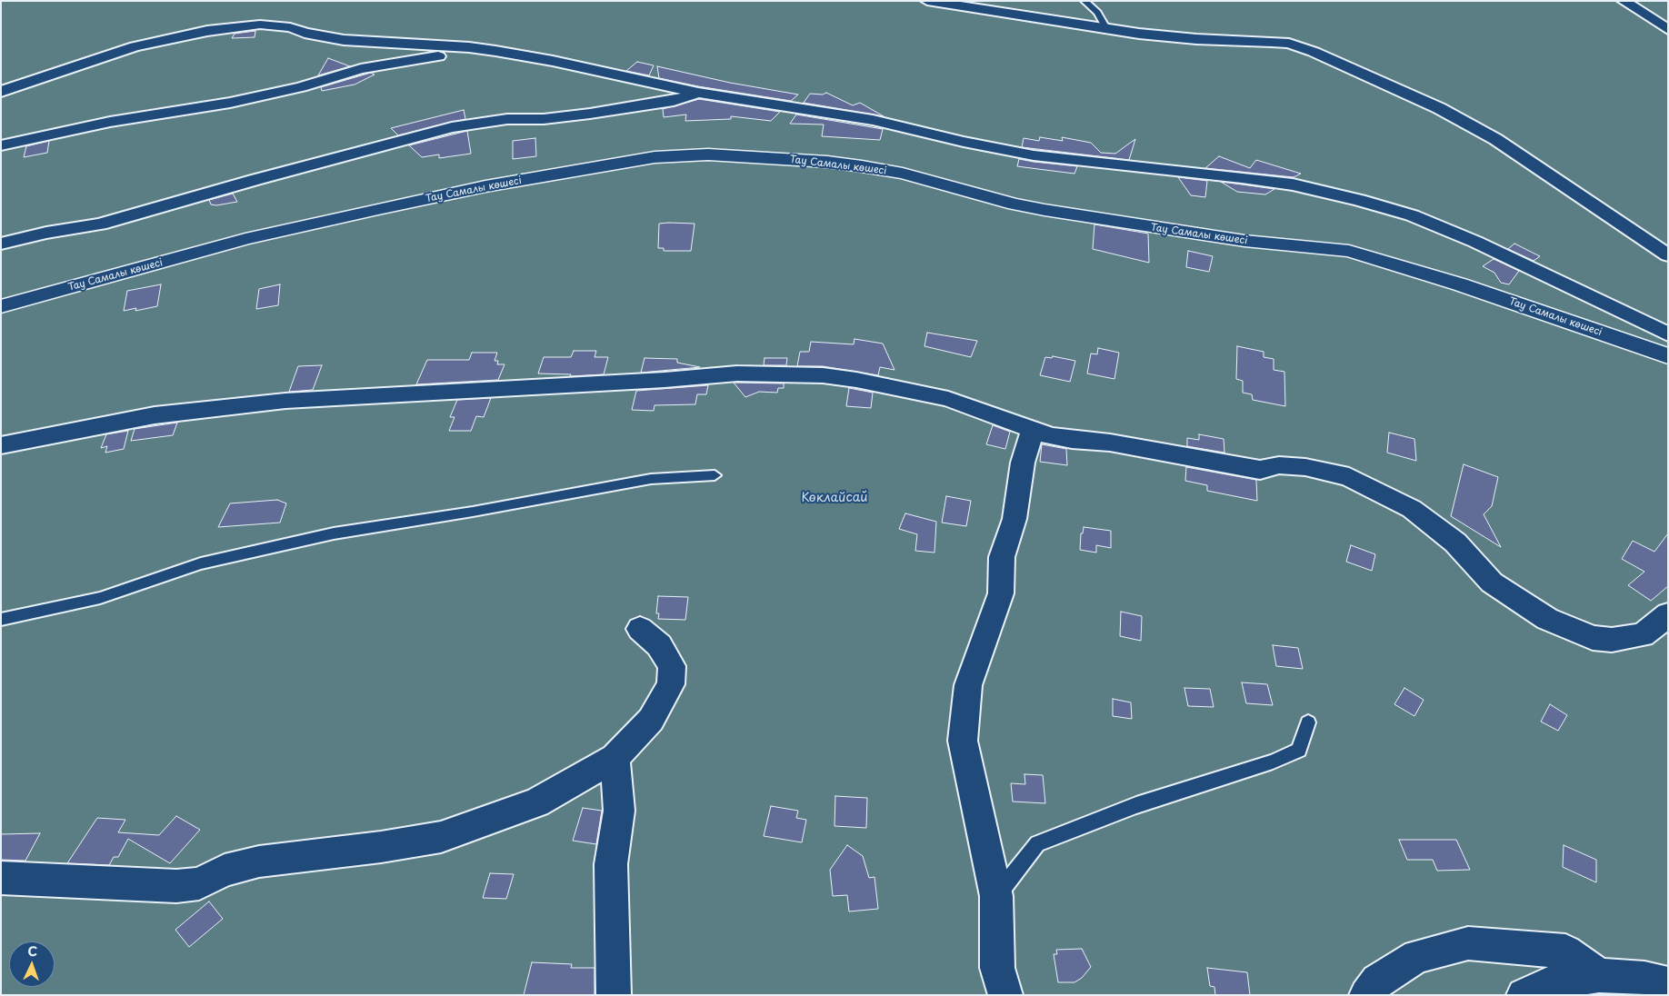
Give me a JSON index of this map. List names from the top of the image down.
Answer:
{
  "streets": {
    "street": ["Тау Самалы көшесі"]
  },
  "parks": ["Көклайсай"],
  "north": "top"
}
